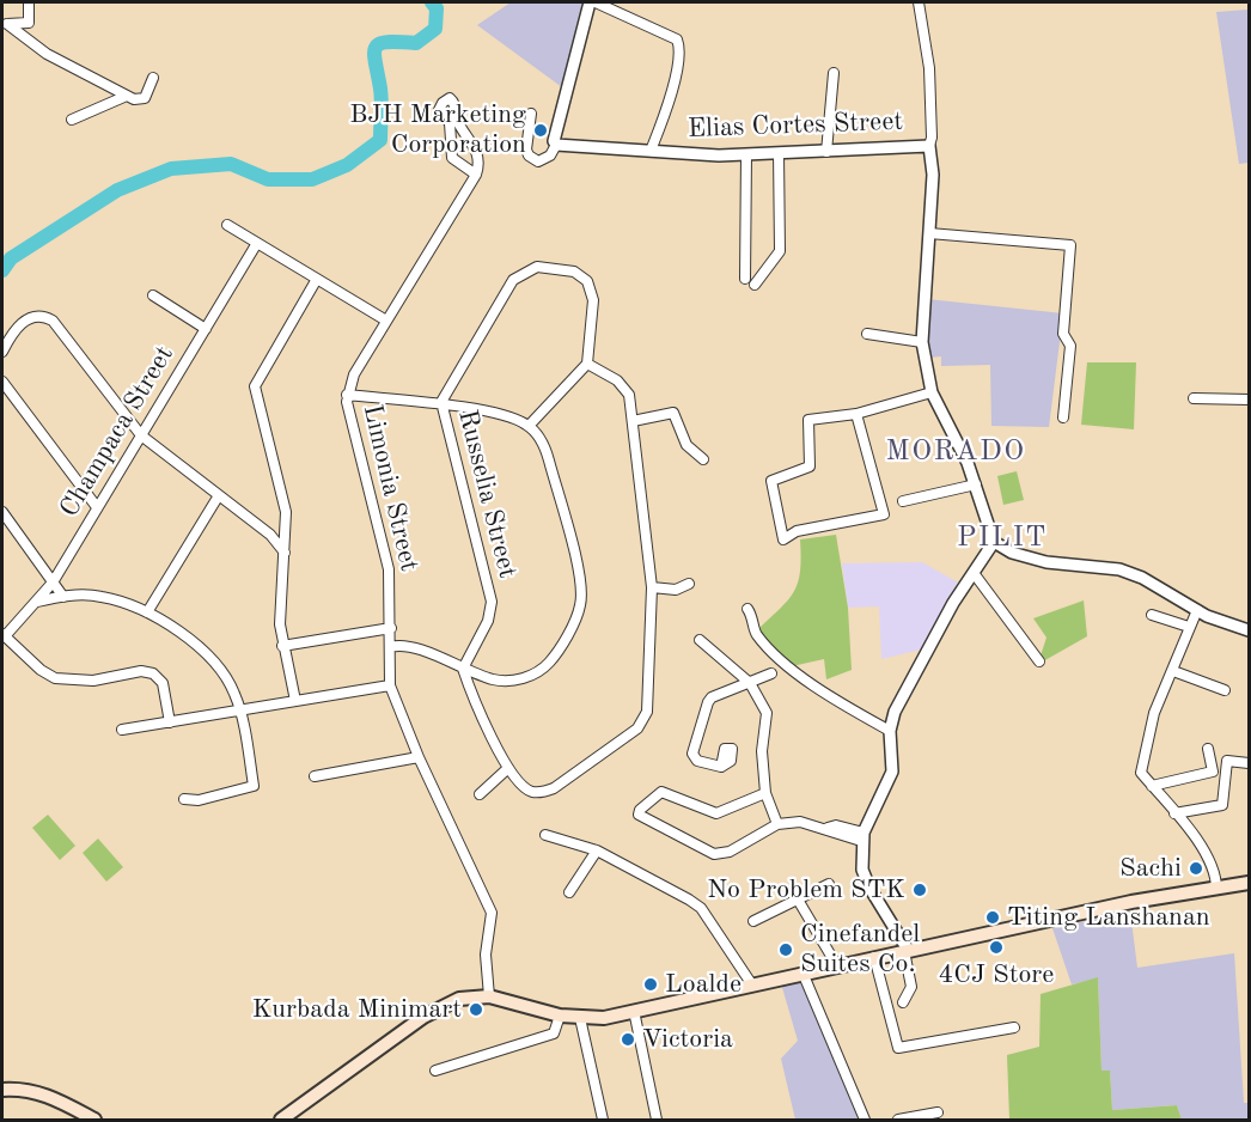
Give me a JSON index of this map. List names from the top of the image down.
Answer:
{
  "streets": {
    "street": [
      "Elias Cortes Street",
      "Champaca Street",
      "Limonia Street",
      "Russelia Street"
    ]
  },
  "districts": ["MORADO", "PILIT"],
  "places": [
    "BJH Marketing Corporation",
    "Sachi",
    "No Problem STK",
    "Titing Lanshanan",
    "4CJ Store",
    "Cinefandel Suites Co.",
    "Loalde",
    "Kurbada Minimart",
    "Victoria"
  ]
}
